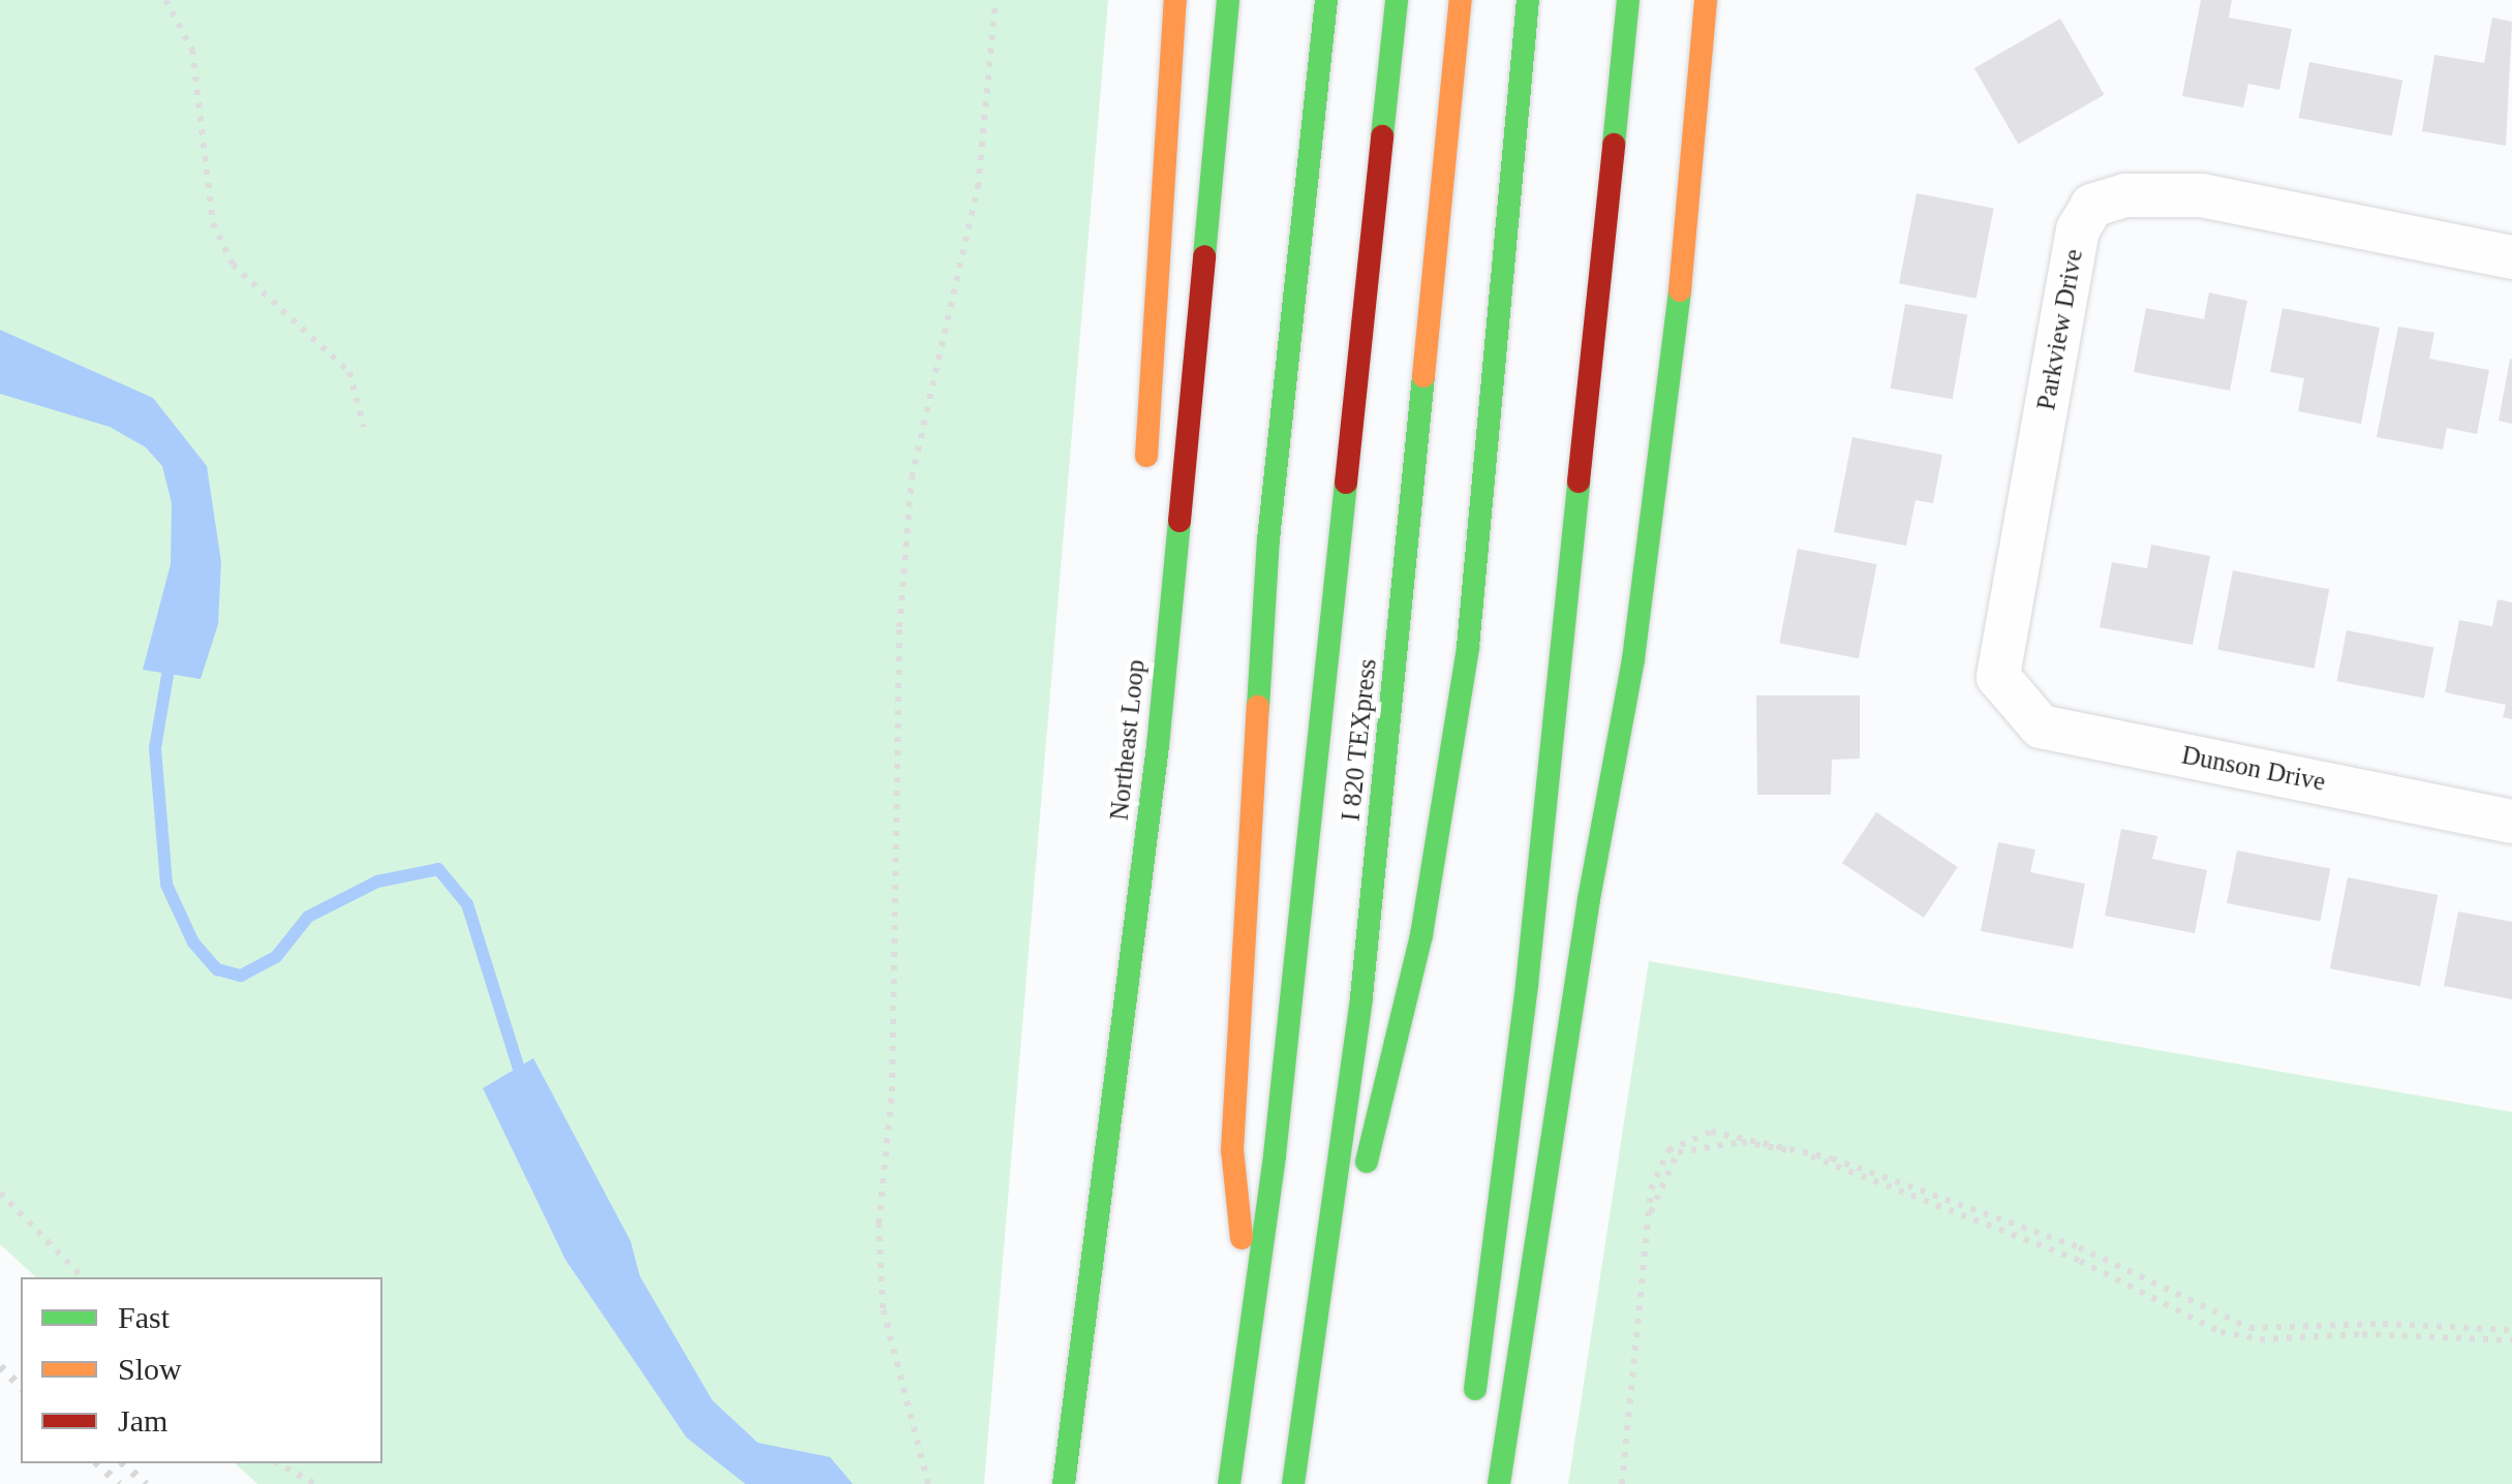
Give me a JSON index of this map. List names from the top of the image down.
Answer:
{
  "streets": {
    "highway": ["Northeast Loop", "I 820 TEXpress"],
    "street": ["Parkview Drive", "Dunson Drive"]
  },
  "crossings": [
    ["Parkview Drive", "Dunson Drive"]
  ],
  "legend": ["Fast", "Slow", "Jam"]
}
